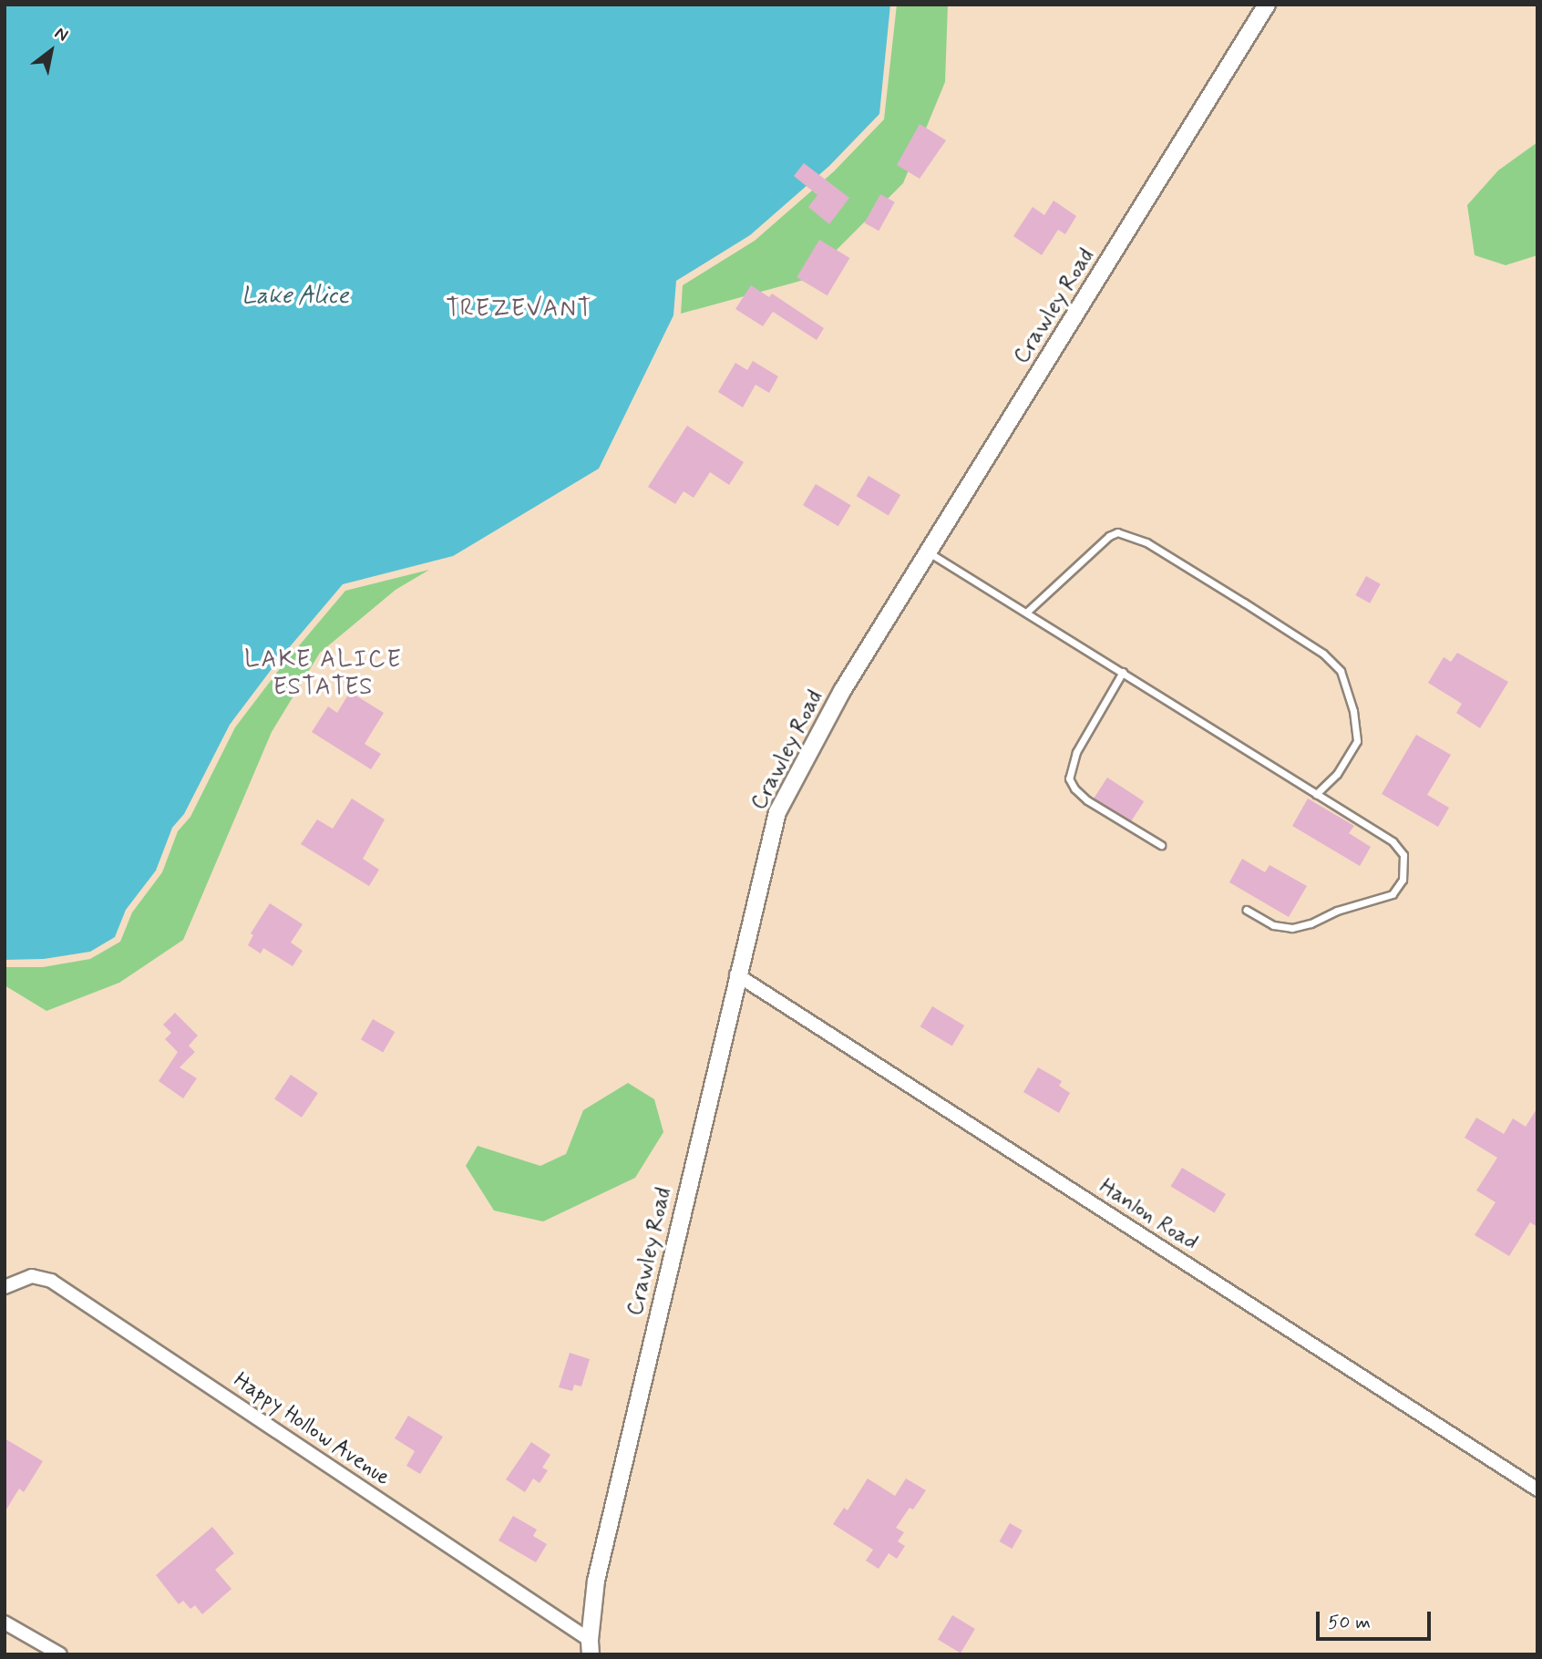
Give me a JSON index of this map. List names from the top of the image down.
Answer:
{
  "streets": {
    "street": ["Crawley Road", "Hanlon Road", "Happy Hollow Avenue"]
  },
  "crossings": [
    ["Crawley Road", "Hanlon Road"],
    ["Crawley Road", "Happy Hollow Avenue"]
  ],
  "districts": ["TREZEVANT", "LAKE ALICE ESTATES"],
  "water": ["Lake Alice"],
  "scale_bar": "50 m",
  "north": "top right"
}
